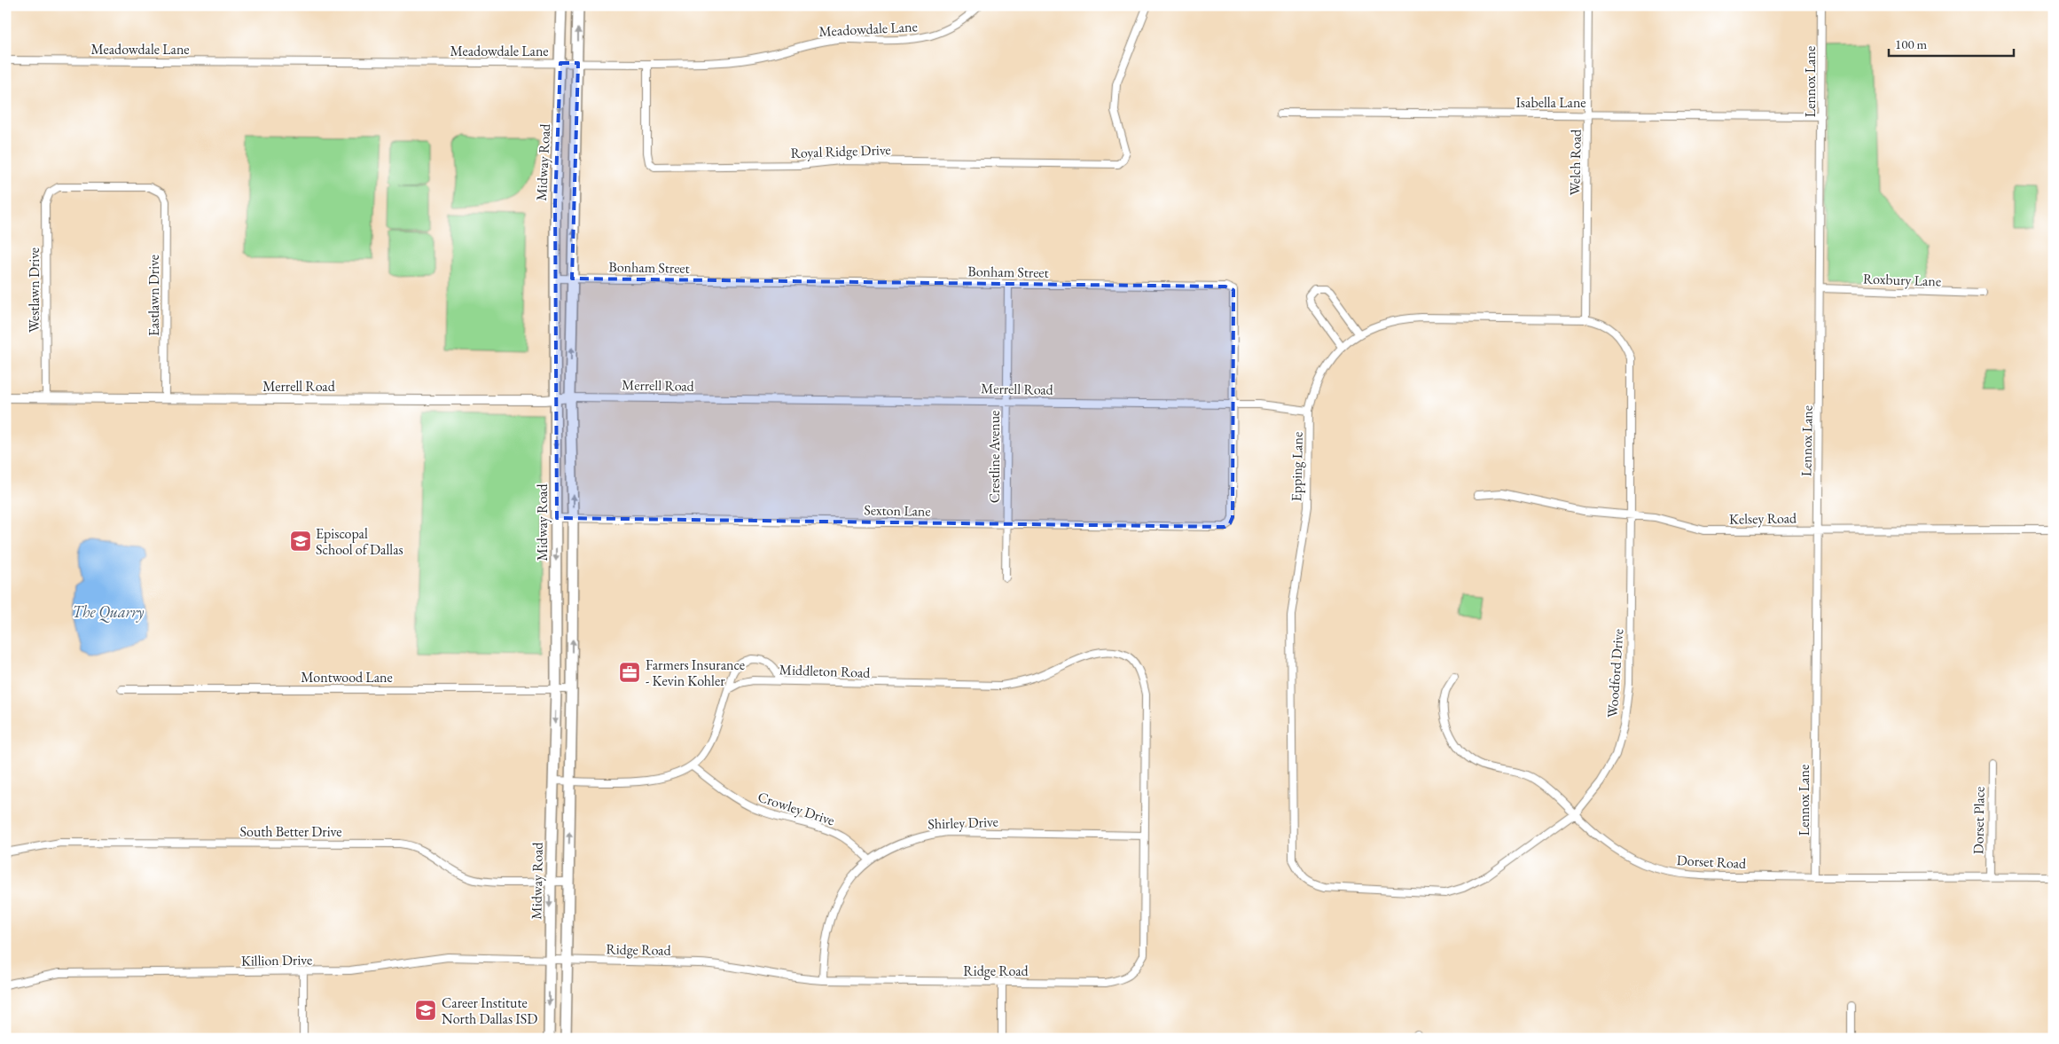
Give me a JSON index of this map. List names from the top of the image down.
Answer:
{
  "streets": {
    "main road": ["Midway Road"],
    "street": [
      "Meadowdale Lane",
      "Lennox Lane",
      "Isabella Lane",
      "Royal Ridge Drive",
      "Welch Road",
      "Bonham Street",
      "Roxbury Lane",
      "Westlawn Drive",
      "Eastlawn Drive",
      "Merrell Road",
      "Crestline Avenue",
      "Epping Lane",
      "Sexton Lane",
      "Kelsey Road",
      "Middleton Road",
      "Woodford Drive",
      "Montwood Lane",
      "Crowley Drive",
      "Dorset Place",
      "Shirley Drive",
      "South Better Drive",
      "Dorset Road",
      "Ridge Road",
      "Killion Drive"
    ]
  },
  "crossings": [
    ["Meadowdale Lane", "Royal Ridge Drive"],
    ["Meadowdale Lane", "Midway Road"],
    ["Lennox Lane", "Isabella Lane"],
    ["Lennox Lane", "Roxbury Lane"],
    ["Lennox Lane", "Kelsey Road"],
    ["Lennox Lane", "Dorset Road"],
    ["Isabella Lane", "Welch Road"],
    ["Midway Road", "Bonham Street"],
    ["Midway Road", "Merrell Road"],
    ["Midway Road", "Sexton Lane"],
    ["Midway Road", "Montwood Lane"],
    ["Midway Road", "South Better Drive"],
    ["Midway Road", "Ridge Road"],
    ["Midway Road", "Killion Drive"],
    ["Welch Road", "Epping Lane"],
    ["Welch Road", "Woodford Drive"],
    ["Bonham Street", "Merrell Road"],
    ["Bonham Street", "Crestline Avenue"],
    ["Bonham Street", "Sexton Lane"],
    ["Westlawn Drive", "Eastlawn Drive"],
    ["Westlawn Drive", "Merrell Road"],
    ["Eastlawn Drive", "Merrell Road"],
    ["Merrell Road", "Crestline Avenue"],
    ["Merrell Road", "Epping Lane"],
    ["Crestline Avenue", "Sexton Lane"],
    ["Epping Lane", "Woodford Drive"],
    ["Kelsey Road", "Woodford Drive"],
    ["Middleton Road", "Ridge Road"],
    ["Woodford Drive", "Dorset Road"],
    ["Crowley Drive", "Shirley Drive"],
    ["Dorset Place", "Dorset Road"],
    ["Shirley Drive", "Ridge Road"],
    ["Ridge Road", "Killion Drive"]
  ],
  "water": ["The Quarry"],
  "places": {
    "school or university": ["Episcopal School of Dallas", "Career Institute North Dallas ISD"],
    "office": ["Farmers Insurance - Kevin Kohler"]
  },
  "scale_bar": "100 m"
}
